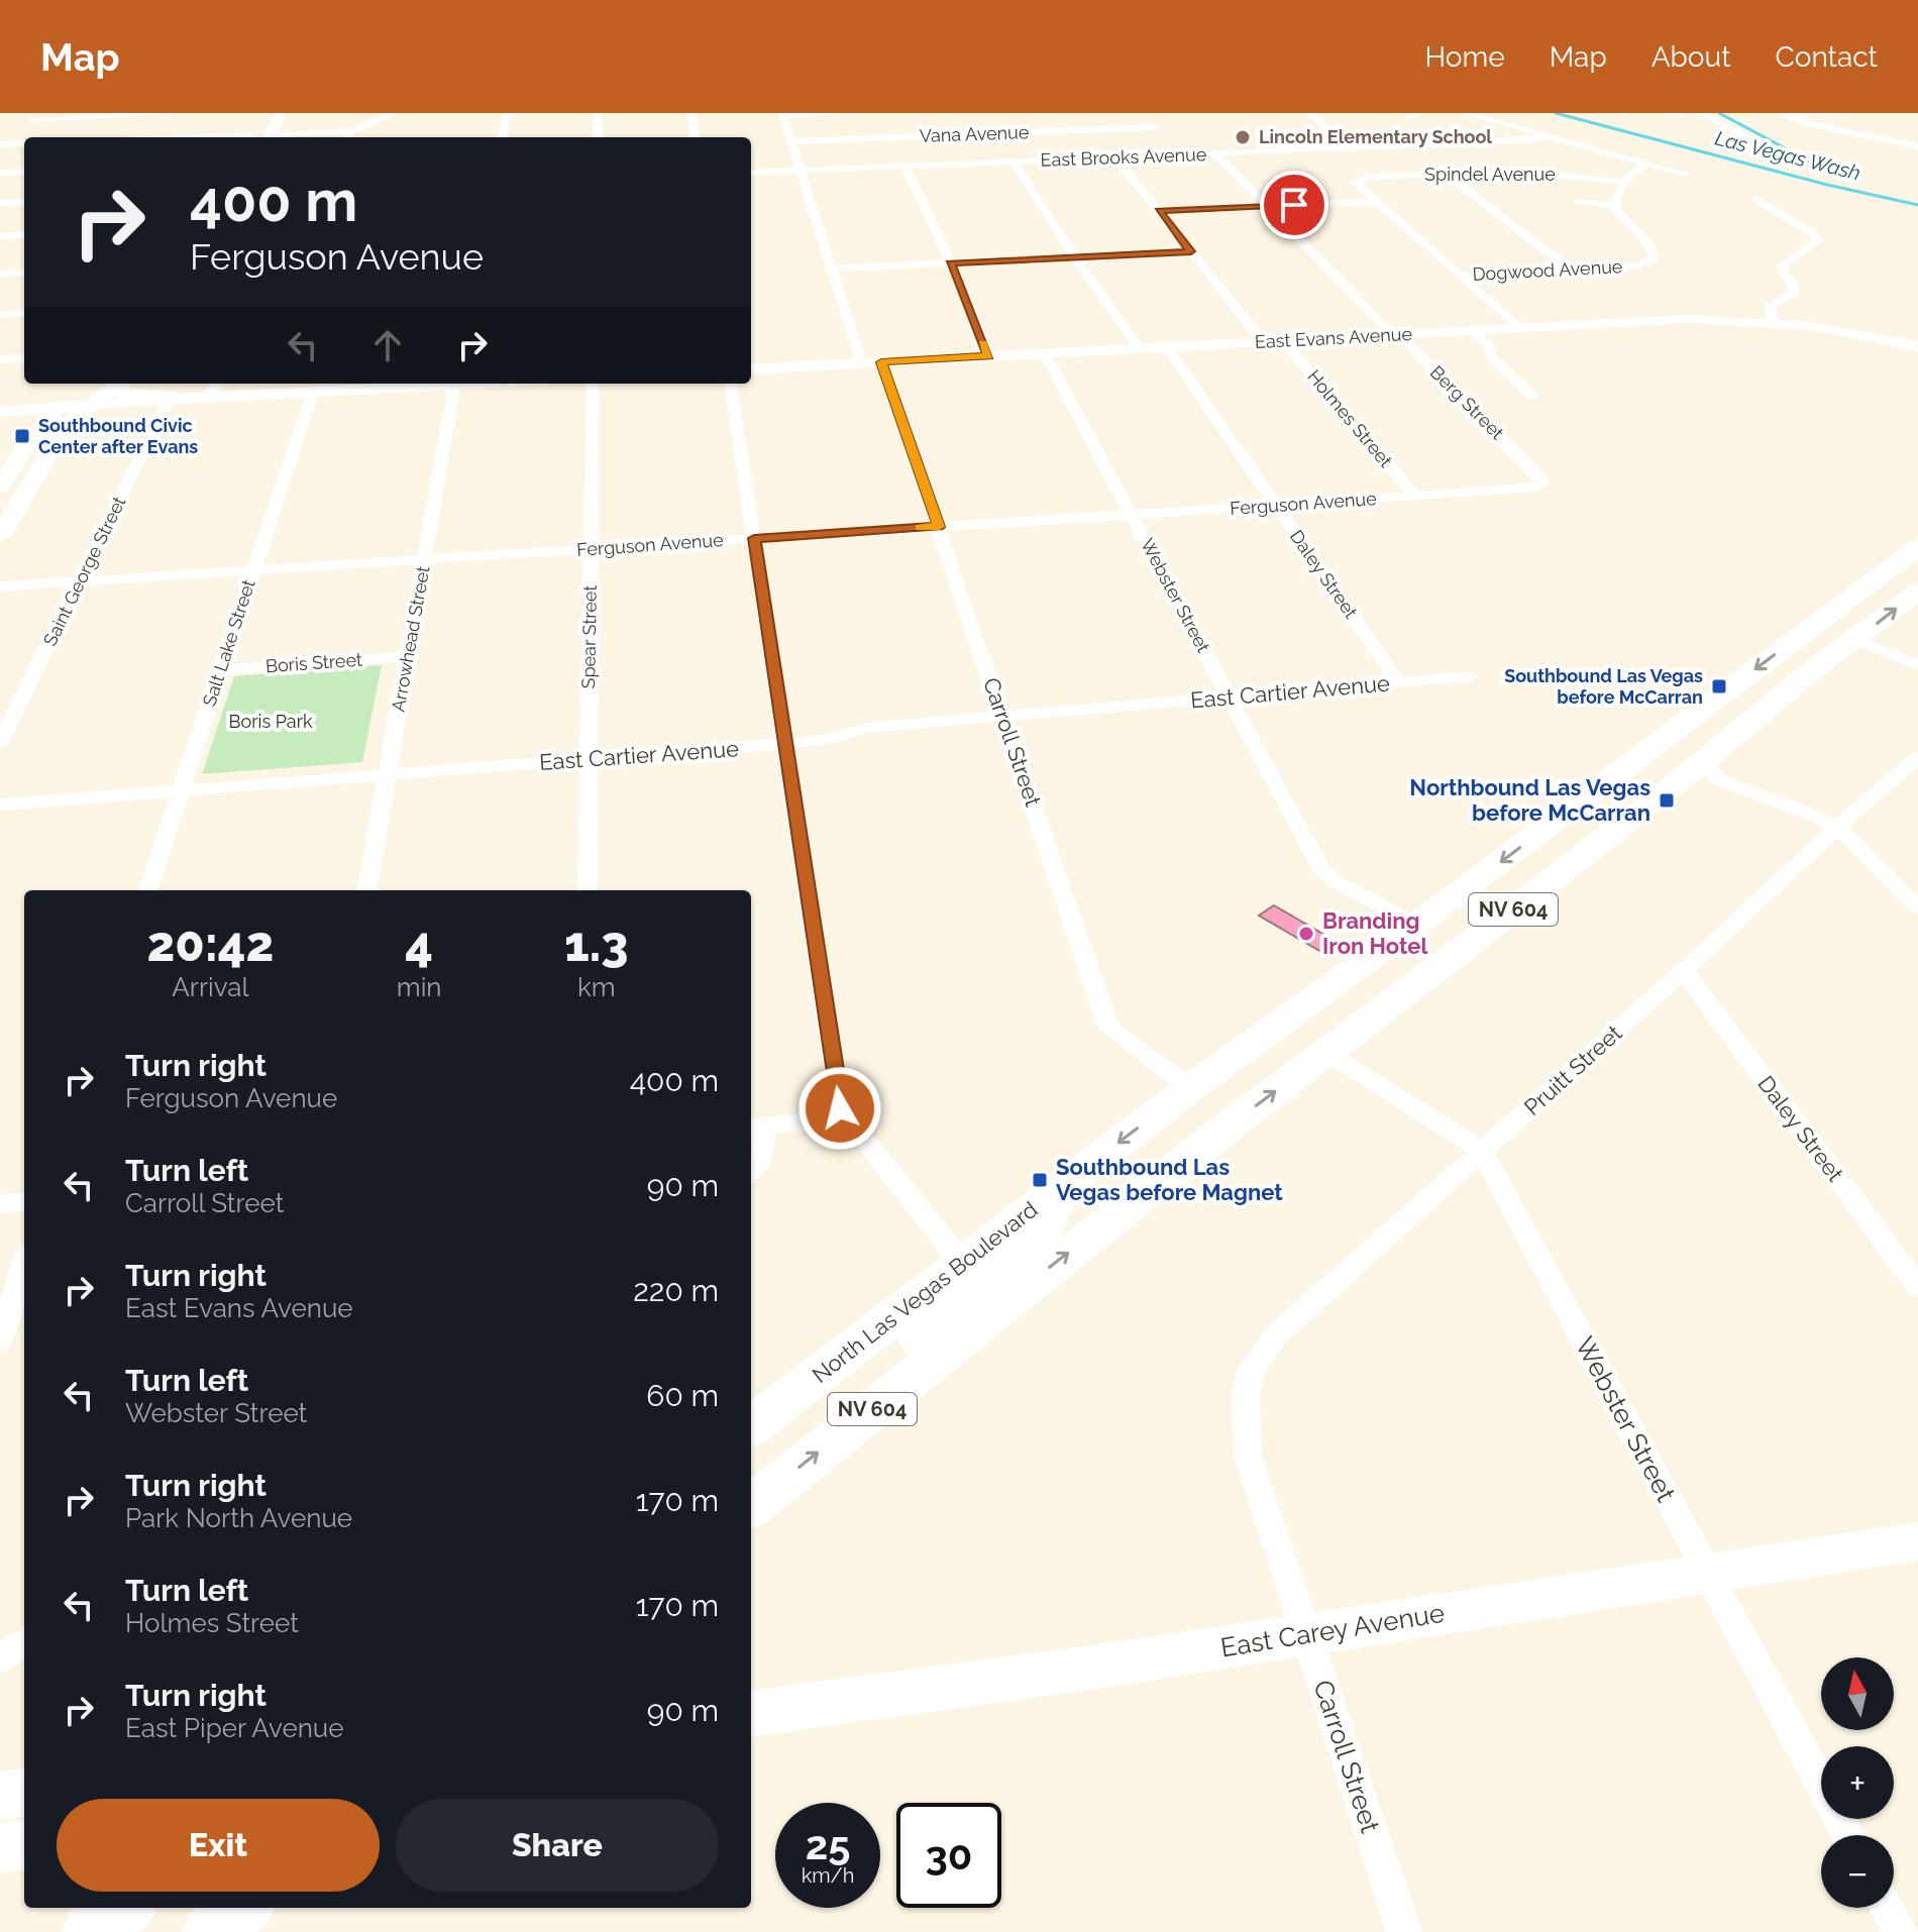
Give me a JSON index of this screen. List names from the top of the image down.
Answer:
{
  "streets": {
    "main road": ["NV 604", "North Las Vegas Boulevard", "East Carey Avenue"],
    "street": [
      "Vana Avenue",
      "East Brooks Avenue",
      "Spindel Avenue",
      "Dogwood Avenue",
      "East Evans Avenue",
      "Berg Street",
      "Holmes Street",
      "Ferguson Avenue",
      "Saint George Street",
      "Daley Street",
      "Webster Street",
      "Spear Street",
      "Arrowhead Street",
      "Salt Lake Street",
      "Boris Street",
      "East Cartier Avenue",
      "Carroll Street",
      "Pruitt Street"
    ]
  },
  "crossings": [
    ["East Brooks Avenue", "Berg Street"],
    ["East Evans Avenue", "Berg Street"],
    ["East Evans Avenue", "Holmes Street"],
    ["East Evans Avenue", "Daley Street"],
    ["East Evans Avenue", "Webster Street"],
    ["East Evans Avenue", "Carroll Street"],
    ["Berg Street", "Ferguson Avenue"],
    ["Holmes Street", "Ferguson Avenue"],
    ["Ferguson Avenue", "Saint George Street"],
    ["Ferguson Avenue", "Daley Street"],
    ["Ferguson Avenue", "Webster Street"],
    ["Ferguson Avenue", "Spear Street"],
    ["Ferguson Avenue", "Arrowhead Street"],
    ["Ferguson Avenue", "Salt Lake Street"],
    ["Ferguson Avenue", "Carroll Street"],
    ["Daley Street", "East Cartier Avenue"],
    ["Daley Street", "Pruitt Street"],
    ["Webster Street", "East Cartier Avenue"],
    ["Webster Street", "NV 604"],
    ["Webster Street", "Pruitt Street"],
    ["Webster Street", "North Las Vegas Boulevard"],
    ["Webster Street", "East Carey Avenue"],
    ["Spear Street", "East Cartier Avenue"],
    ["Arrowhead Street", "Boris Street"],
    ["Arrowhead Street", "East Cartier Avenue"],
    ["Salt Lake Street", "Boris Street"],
    ["Salt Lake Street", "East Cartier Avenue"],
    ["East Cartier Avenue", "Carroll Street"],
    ["Carroll Street", "Pruitt Street"],
    ["Carroll Street", "North Las Vegas Boulevard"],
    ["Carroll Street", "East Carey Avenue"]
  ],
  "water": ["Las Vegas Wash"],
  "parks": ["Boris Park"],
  "places": {
    "other": ["Lincoln Elementary School", "Branding Iron Hotel"],
    "transit": [
      "Southbound Civic Center after Evans",
      "Southbound Las Vegas before McCarran",
      "Northbound Las Vegas before McCarran",
      "Southbound Las Vegas before Magnet"
    ]
  },
  "north": "top",
  "page": {
    "header": "Map",
    "nav": [
      "Home",
      "Map",
      "About",
      "Contact"
    ],
    "turn": ["400 m", "Ferguson Avenue"],
    "eta": [
      "20:42",
      "Arrival",
      "4",
      "min",
      "1.3",
      "km"
    ],
    "list": [
      {
        "name": "Turn right",
        "note": "Ferguson Avenue",
        "value": "400 m"
      },
      {
        "name": "Turn left",
        "note": "Carroll Street",
        "value": "90 m"
      },
      {
        "name": "Turn right",
        "note": "East Evans Avenue",
        "value": "220 m"
      },
      {
        "name": "Turn left",
        "note": "Webster Street",
        "value": "60 m"
      },
      {
        "name": "Turn right",
        "note": "Park North Avenue",
        "value": "170 m"
      },
      {
        "name": "Turn left",
        "note": "Holmes Street",
        "value": "170 m"
      },
      {
        "name": "Turn right",
        "note": "East Piper Avenue",
        "value": "90 m"
      }
    ],
    "map_buttons": ["+", "−"],
    "buttons": ["Exit", "Share"],
    "speed": "25 km/h",
    "limit": "30"
  }
}
